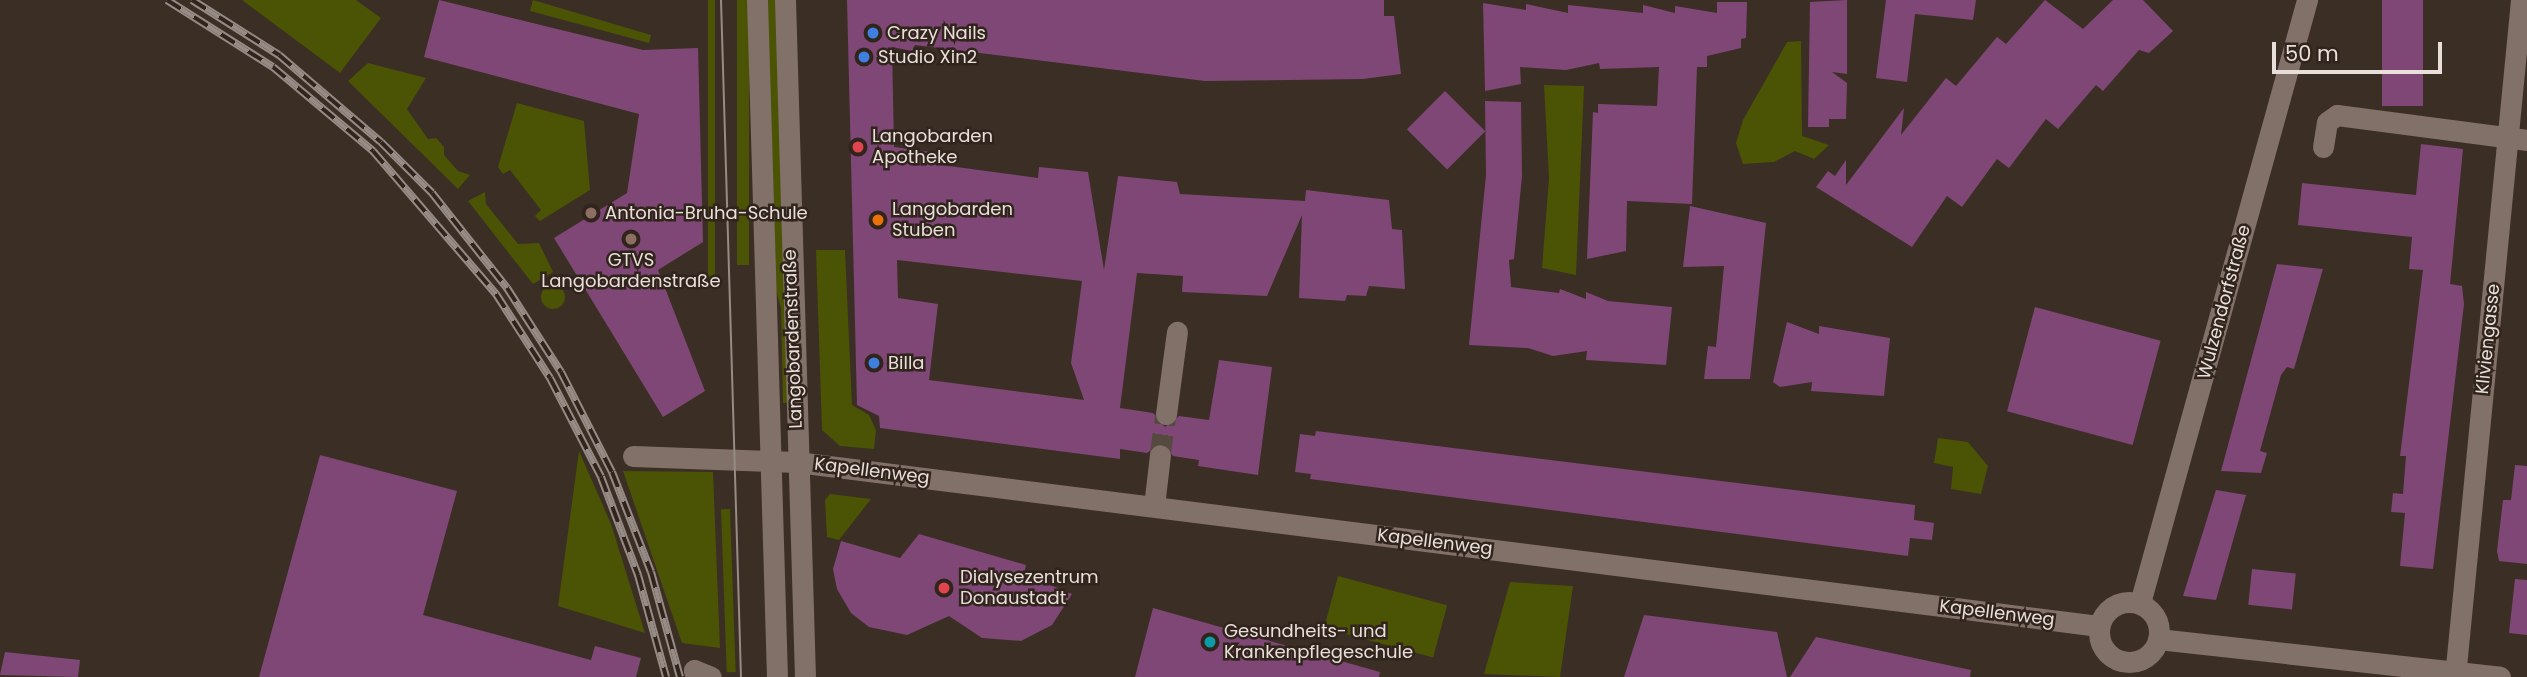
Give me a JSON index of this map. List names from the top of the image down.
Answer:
{
  "streets": {
    "street": [
      "Wulzendorfstraße",
      "Langobardenstraße",
      "Kliviengasse",
      "Kapellenweg"
    ]
  },
  "crossings": [
    ["Wulzendorfstraße", "Kapellenweg"],
    ["Langobardenstraße", "Kapellenweg"]
  ],
  "places": [
    "Crazy Nails",
    "Studio Xin2",
    "Langobarden Apotheke",
    "Antonia-Bruha-Schule",
    "Langobarden Stuben",
    "GTVS Langobardenstraße",
    "Billa",
    "Dialysezentrum Donaustadt",
    "Gesundheits- und Krankenpflegeschule"
  ],
  "scale_bar": "50 m"
}
